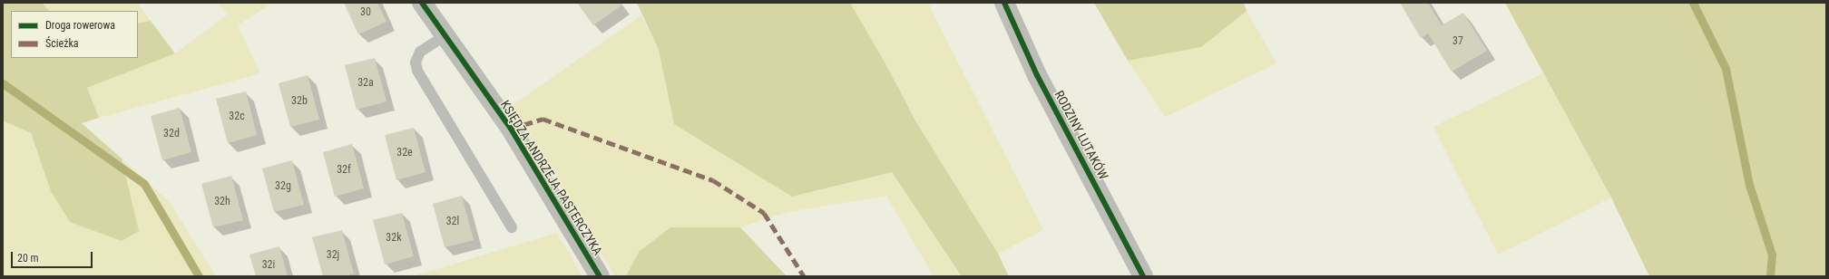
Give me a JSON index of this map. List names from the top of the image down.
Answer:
{
  "streets": {
    "street": ["RODZINY LUTAKÓW", "KSIĘDZA ANDRZEJA PASTERCZYKA"]
  },
  "house_numbers": [
    "30",
    "37",
    "32a",
    "32b",
    "32c",
    "32d",
    "32e",
    "32f",
    "32g",
    "32h",
    "32l",
    "32k",
    "32j",
    "32i"
  ],
  "legend": ["Droga rowerowa", "Ścieżka"],
  "scale_bar": "20 m"
}
